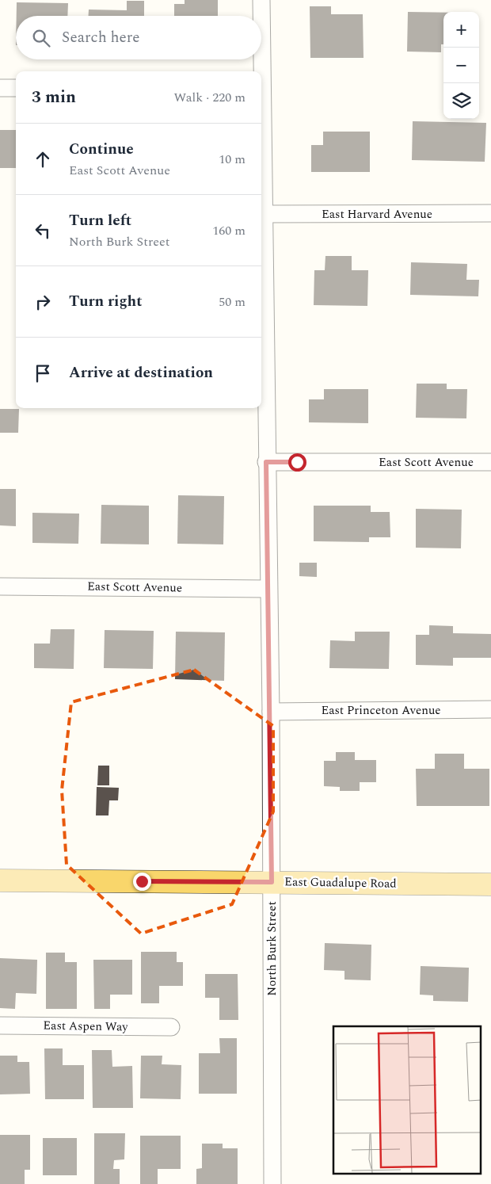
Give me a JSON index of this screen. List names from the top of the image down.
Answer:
{
  "streets": {
    "main road": ["East Guadalupe Road"],
    "street": [
      "East Harvard Avenue",
      "East Scott Avenue",
      "East Princeton Avenue",
      "North Burk Street",
      "East Aspen Way"
    ]
  },
  "crossings": [
    ["East Harvard Avenue", "North Burk Street"],
    ["East Scott Avenue", "North Burk Street"],
    ["East Princeton Avenue", "North Burk Street"],
    ["East Guadalupe Road", "North Burk Street"]
  ],
  "page": {
    "map_buttons": ["+", "−"],
    "search": "Search here",
    "heading": ["3 min", "Walk · 220 m"],
    "list": [
      ["Continue", "East Scott Avenue", "10 m"],
      ["Turn left", "North Burk Street", "160 m"],
      ["Turn right", "50 m"],
      "Arrive at destination"
    ]
  }
}
